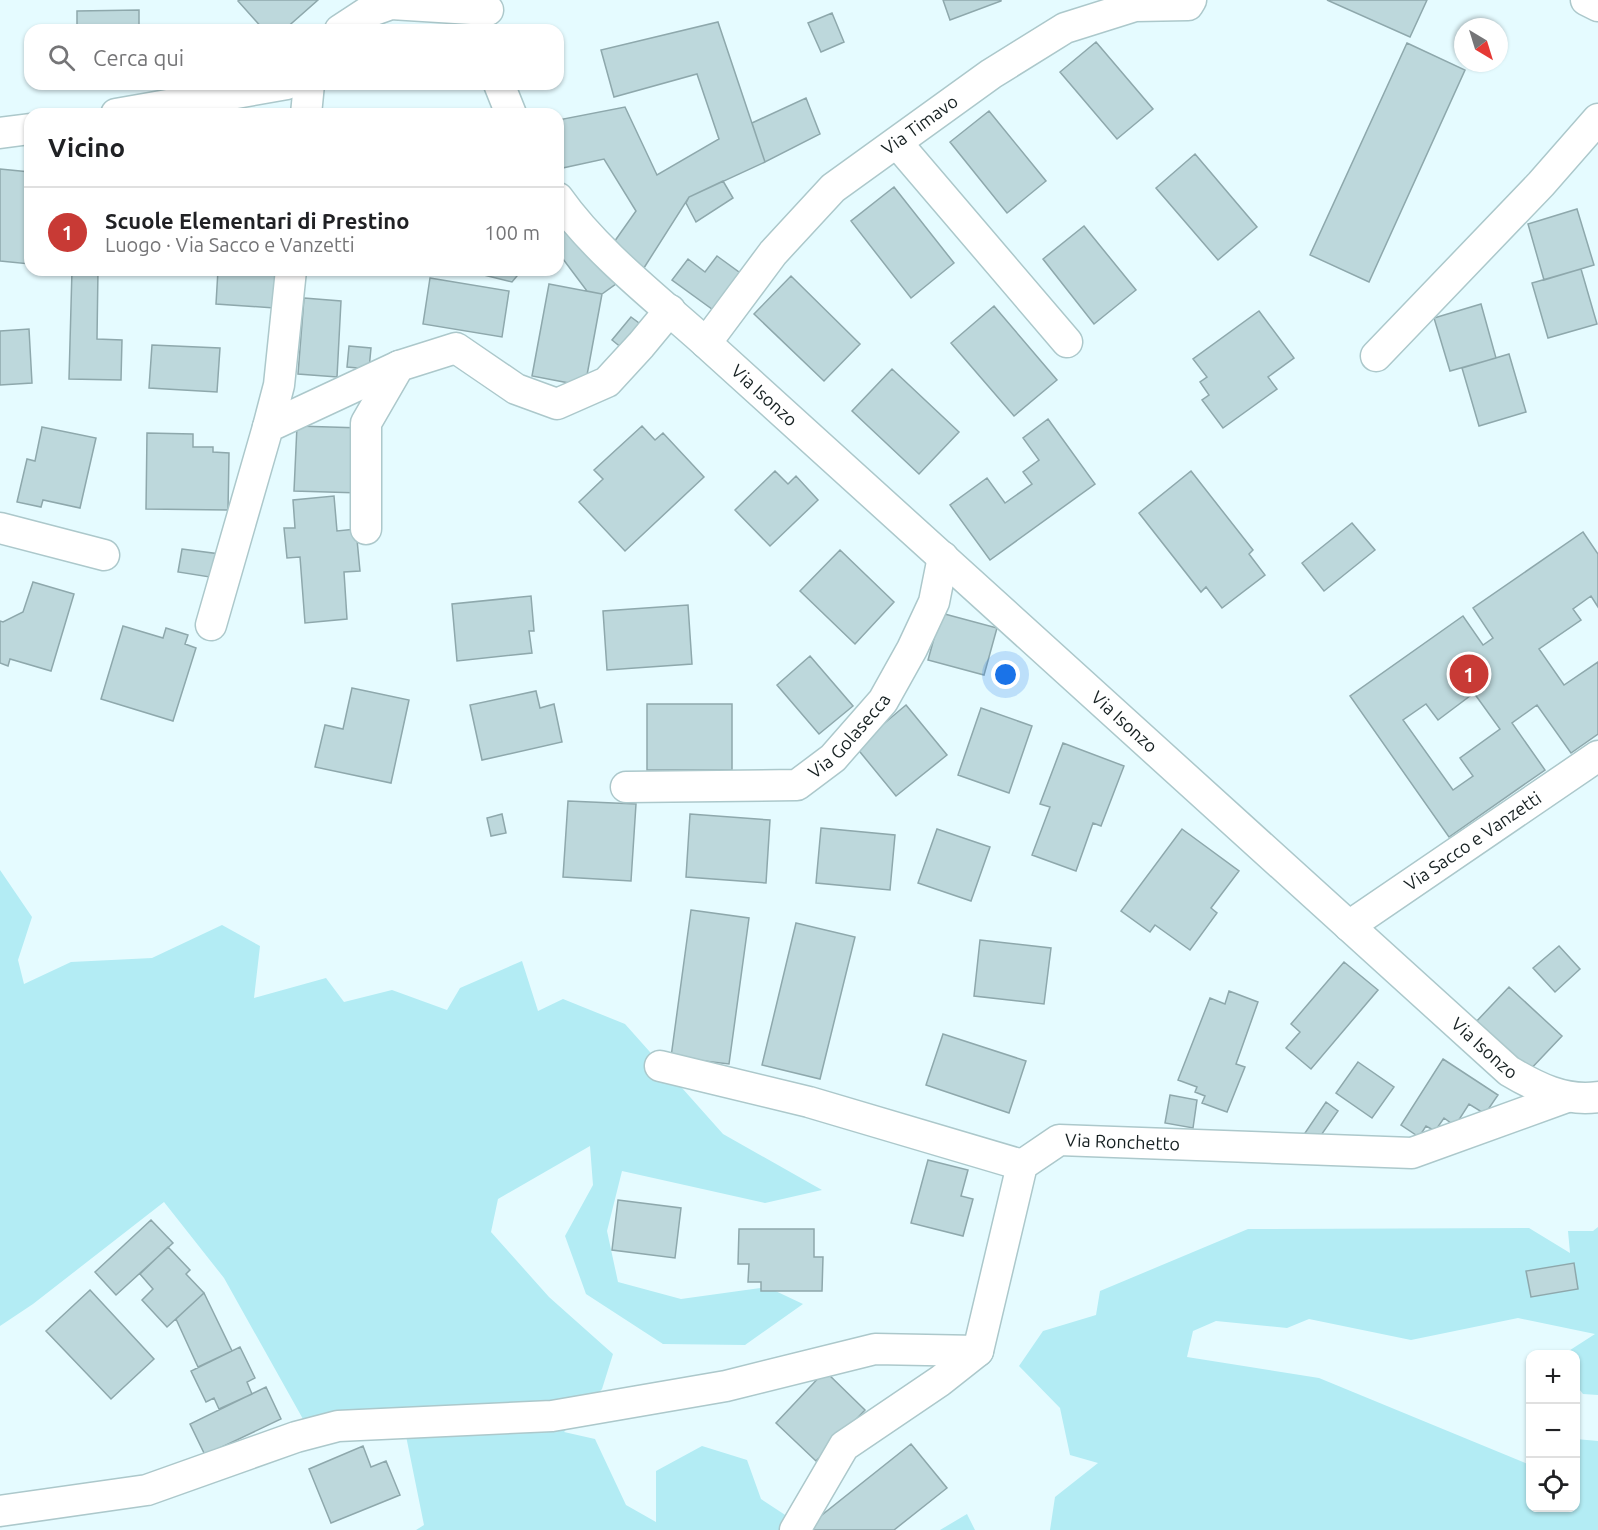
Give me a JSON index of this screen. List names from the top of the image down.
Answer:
{
  "streets": {
    "street": [
      "Via Timavo",
      "Via Isonzo",
      "Via Golasecca",
      "Via Sacco e Vanzetti",
      "Via Ronchetto"
    ]
  },
  "crossings": [
    ["Via Timavo", "Via Isonzo"],
    ["Via Isonzo", "Via Golasecca"],
    ["Via Isonzo", "Via Sacco e Vanzetti"],
    ["Via Isonzo", "Via Ronchetto"]
  ],
  "north": "bottom right",
  "page": {
    "search": "Cerca qui",
    "heading": "Vicino",
    "list": [
      {
        "mark": "1",
        "name": "Scuole Elementari di Prestino",
        "note": "Luogo · Via Sacco e Vanzetti",
        "value": "100 m"
      }
    ],
    "pins": "1",
    "map_buttons": ["+", "−"]
  }
}
